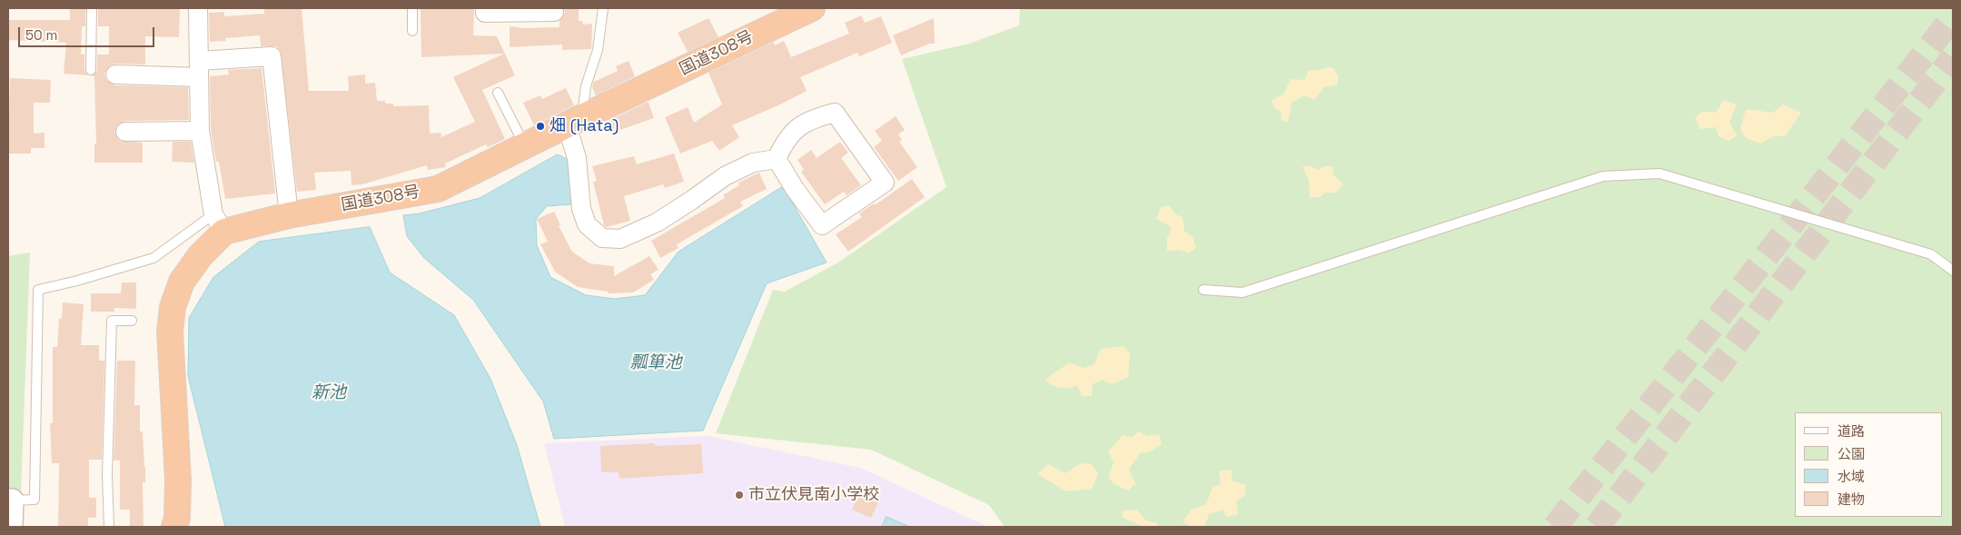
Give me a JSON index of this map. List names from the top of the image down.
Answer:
{
  "streets": {
    "highway": ["国道308号"]
  },
  "water": ["瓢箪池", "新池"],
  "places": ["畑 (Hata)", "市立伏見南小学校"],
  "legend": [
    "道路",
    "公園",
    "水域",
    "建物"
  ],
  "scale_bar": "50 m"
}
